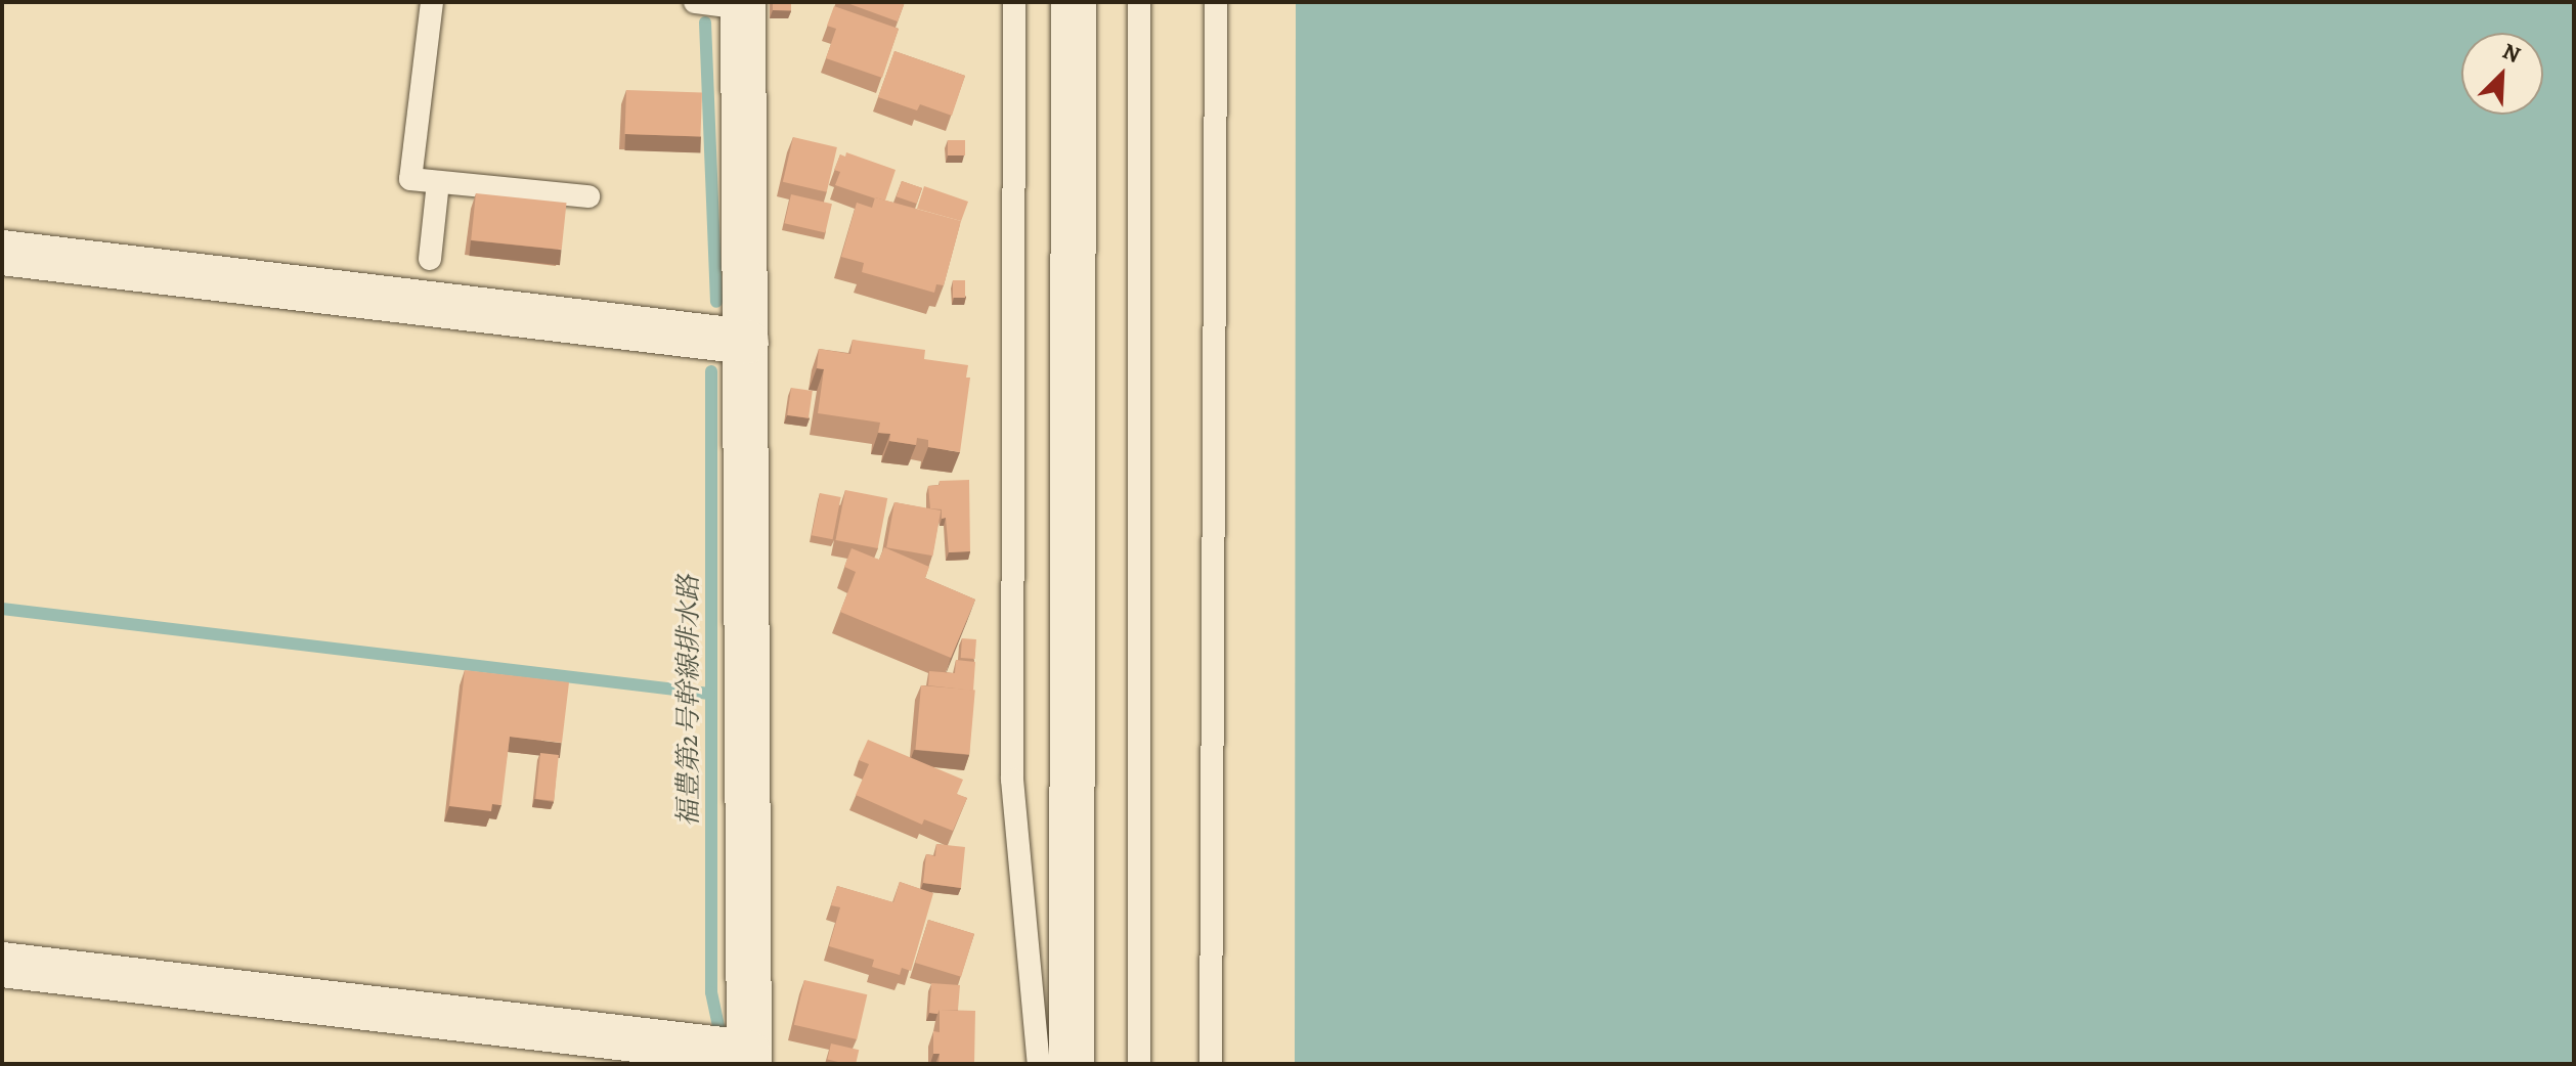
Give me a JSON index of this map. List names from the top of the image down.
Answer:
{
  "water": ["福豊第2号幹線排水路"],
  "north": "top right"
}
